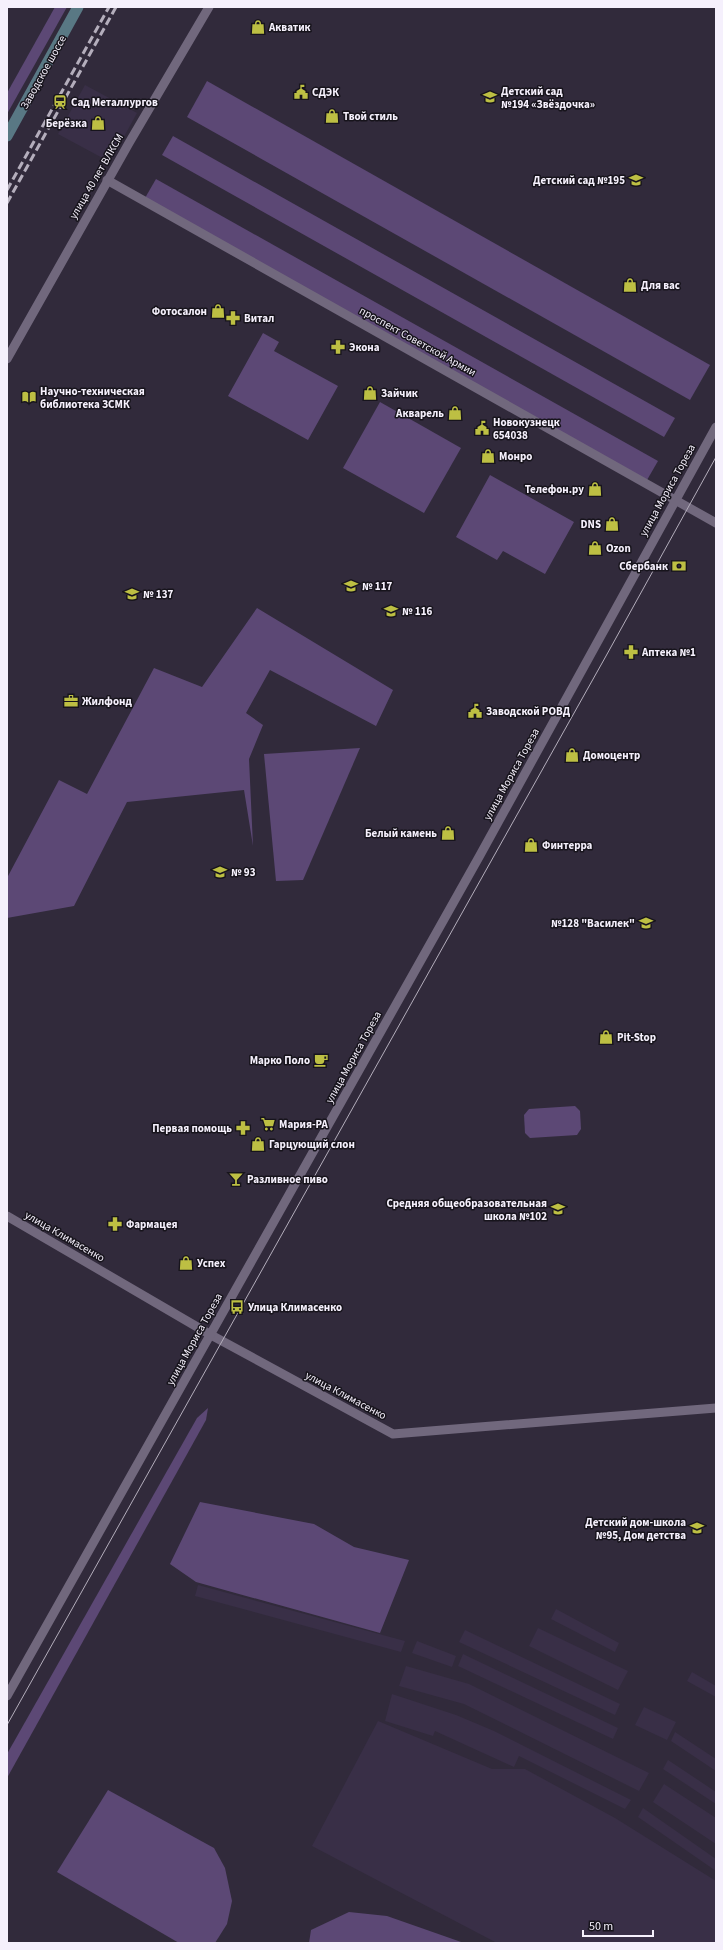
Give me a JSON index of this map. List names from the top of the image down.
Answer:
{
  "streets": {
    "main road": ["Заводское шоссе"],
    "street": [
      "улица 40 лет ВЛКСМ",
      "проспект Советской Армии",
      "улица Мориса Тореза",
      "улица Климасенко"
    ]
  },
  "crossings": [
    ["улица 40 лет ВЛКСМ", "проспект Советской Армии"],
    ["проспект Советской Армии", "улица Мориса Тореза"],
    ["улица Мориса Тореза", "улица Климасенко"]
  ],
  "places": {
    "shop": [
      "Акватик",
      "Твой стиль",
      "Берёзка",
      "Для вас",
      "Фотосалон",
      "Зайчик",
      "Акварель",
      "Монро",
      "Телефон.ру",
      "DNS",
      "Ozon",
      "Домоцентр",
      "Белый камень",
      "Финтерра",
      "Pit-Stop",
      "Гарцующий слон",
      "Успех"
    ],
    "public building": ["СДЭК", "Новокузнецк 654038", "Заводской РОВД"],
    "school or university": [
      "Детский сад №194 «Звёздочка»",
      "Детский сад №195",
      "№ 117",
      "№ 137",
      "№ 116",
      "№ 93",
      "№128 \"Василек\"",
      "Средняя общеобразовательная школа №102",
      "Детский дом-школа №95, Дом детства"
    ],
    "station": ["Сад Металлургов"],
    "pharmacy": [
      "Витал",
      "Экона",
      "Аптека №1",
      "Первая помощь",
      "Фармацея"
    ],
    "library": ["Научно-техническая библиотека ЗСМК"],
    "bank": ["Сбербанк"],
    "office": ["Жилфонд"],
    "cafe": ["Марко Поло"],
    "supermarket": ["Мария-РА"],
    "bar": ["Разливное пиво"],
    "bus stop": ["Улица Климасенко"]
  },
  "scale_bar": "50 m"
}
